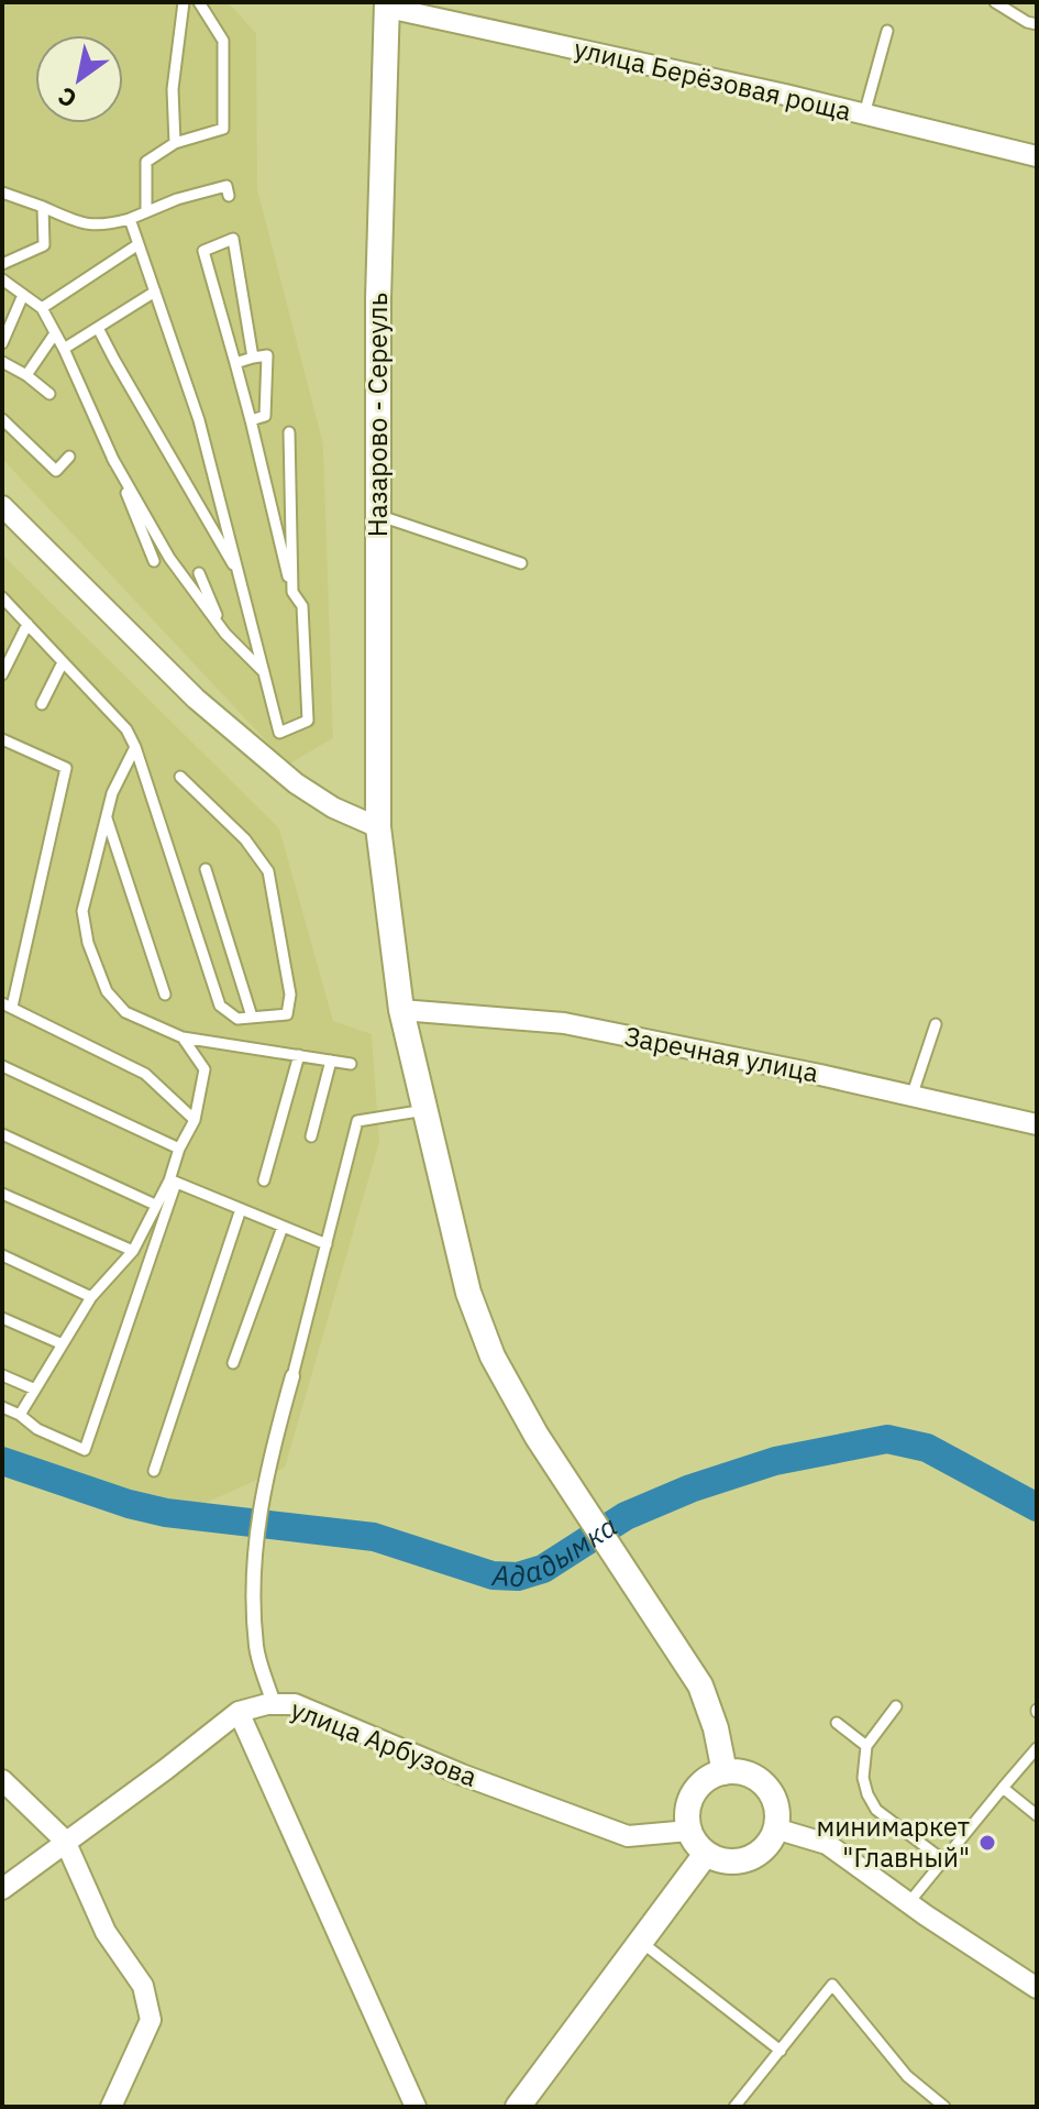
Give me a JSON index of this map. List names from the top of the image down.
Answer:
{
  "streets": {
    "street": [
      "улица Берёзовая роща",
      "Назарово - Сереуль",
      "Заречная улица",
      "улица Арбузова"
    ]
  },
  "crossings": [
    ["улица Берёзовая роща", "Назарово - Сереуль"],
    ["Назарово - Сереуль", "Заречная улица"],
    ["Назарово - Сереуль", "улица Арбузова"]
  ],
  "water": ["Ададымка"],
  "places": ["минимаркет \"Главный\""],
  "north": "bottom left"
}
